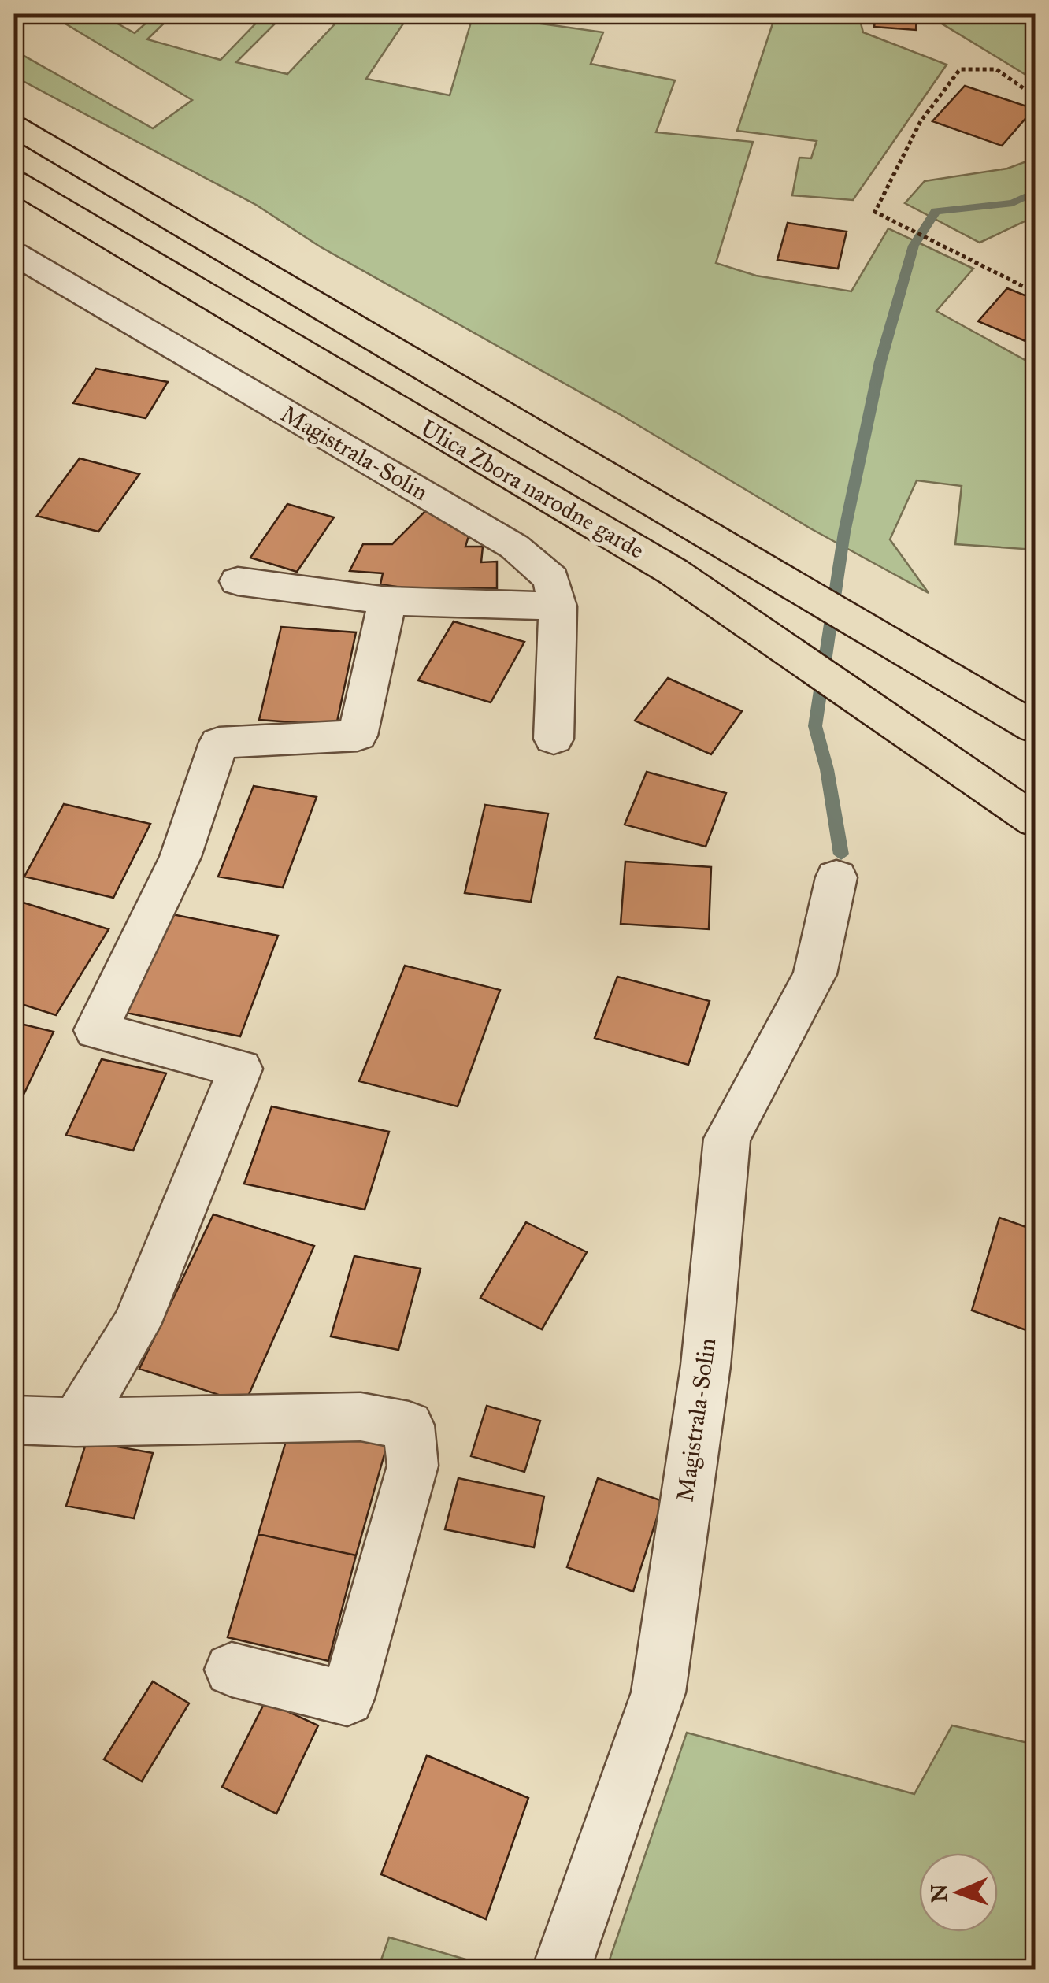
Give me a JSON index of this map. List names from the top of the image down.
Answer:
{
  "streets": {
    "highway": ["Ulica Zbora narodne garde"],
    "street": ["Magistrala-Solin"]
  },
  "north": "left"
}
